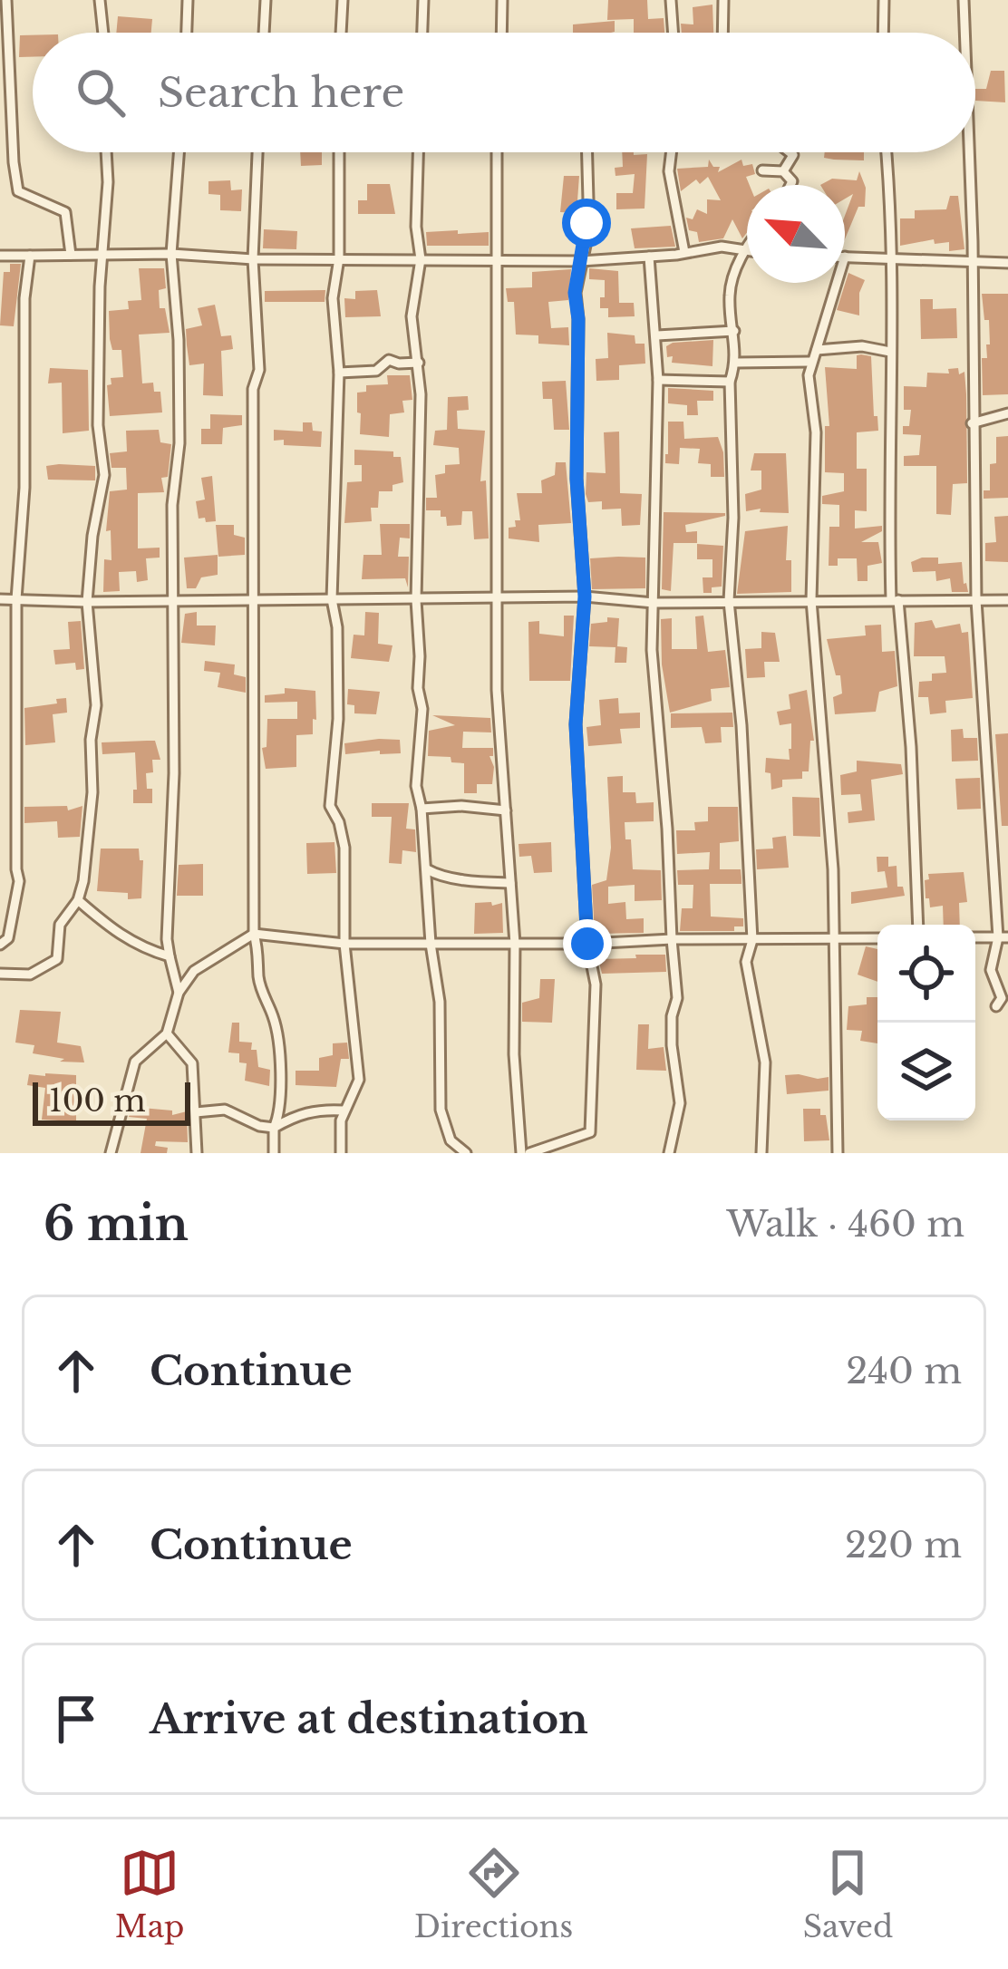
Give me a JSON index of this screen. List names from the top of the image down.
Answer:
{
  "scale_bar": "100 m",
  "north": "top left",
  "page": {
    "search": "Search here",
    "scale": "100 m",
    "heading": ["6 min", "Walk · 460 m"],
    "list": [
      ["Continue", "240 m"],
      ["Continue", "220 m"],
      "Arrive at destination"
    ],
    "nav": ["Map", "Directions", "Saved"]
  }
}
